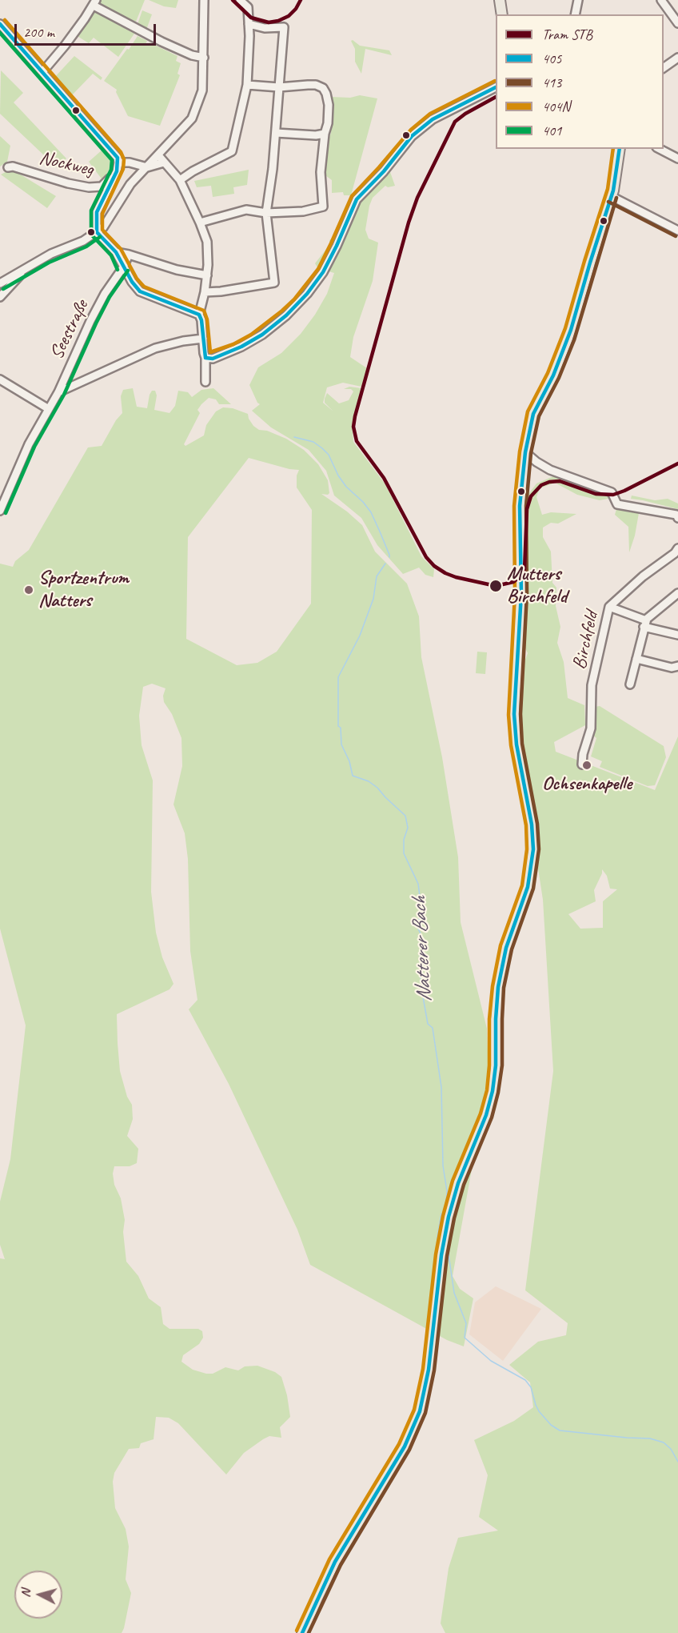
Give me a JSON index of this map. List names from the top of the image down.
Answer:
{
  "streets": {
    "street": ["Nockweg", "Seestraße", "Birchfeld"]
  },
  "water": ["Natterer Bach"],
  "places": ["Mutters Birchfeld", "Sportzentrum Natters", "Ochsenkapelle"],
  "lines": [
    "tram line STB",
    "transit line 404N",
    "transit line 405",
    "transit line 401",
    "transit line 413"
  ],
  "legend": [
    "Tram STB",
    "405",
    "413",
    "404N",
    "401"
  ],
  "scale_bar": "200 m",
  "north": "left"
}
